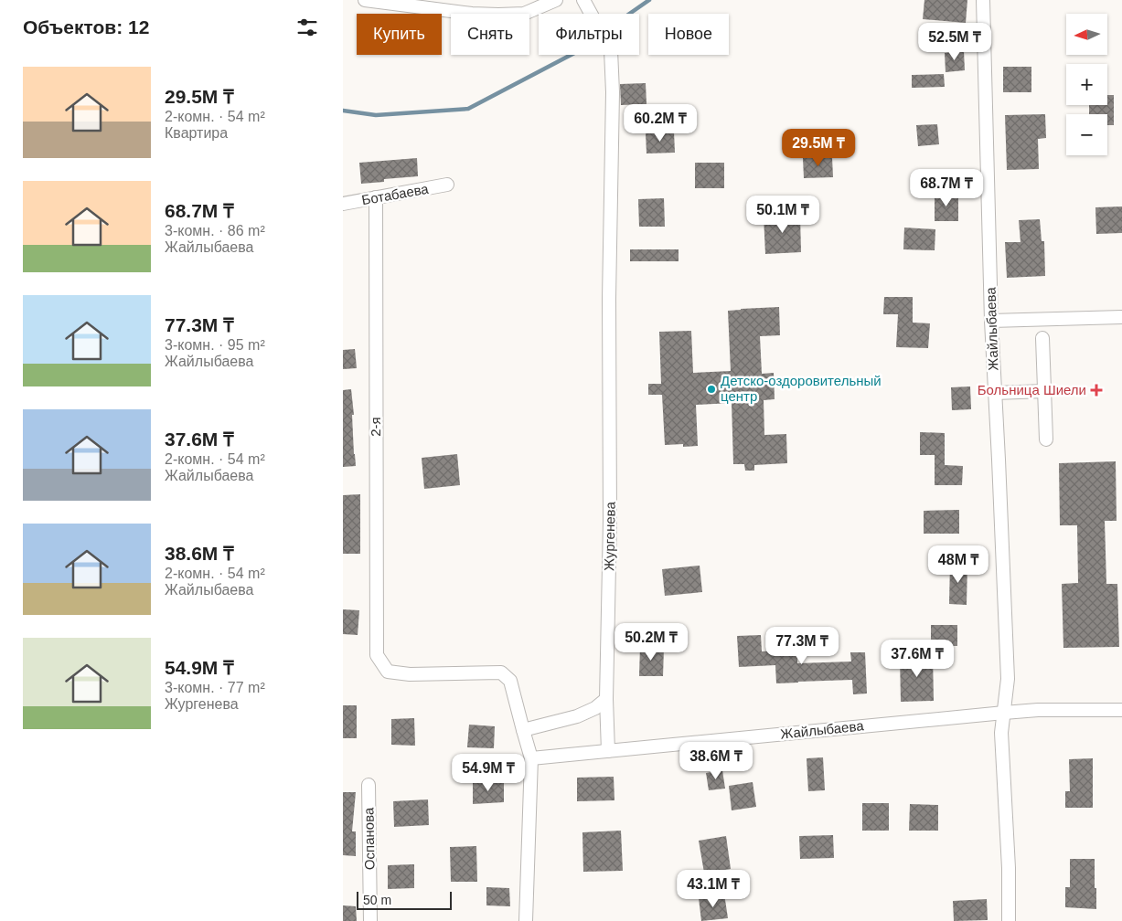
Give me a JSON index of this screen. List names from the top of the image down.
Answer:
{
  "streets": {
    "street": [
      "Ботабаева",
      "Жайлыбаева",
      "2-я",
      "Жургенева",
      "Оспанова"
    ]
  },
  "crossings": [
    ["Ботабаева", "2-я"],
    ["Жайлыбаева", "Жургенева"]
  ],
  "places": {
    "other": ["Детско-оздоровительный центр"],
    "health": ["Больница Шиели"]
  },
  "scale_bar": "50 m",
  "north": "left",
  "page": {
    "heading": "Объектов: 12",
    "map_buttons": ["+", "−"],
    "chip": [
      "Купить",
      "Снять",
      "Фильтры",
      "Новое"
    ],
    "price": [
      "52.5M ₸",
      "60.2M ₸",
      "29.5M ₸",
      "68.7M ₸",
      "50.1M ₸",
      "48M ₸",
      "50.2M ₸",
      "77.3M ₸",
      "37.6M ₸",
      "38.6M ₸",
      "54.9M ₸",
      "43.1M ₸"
    ],
    "list": [
      {
        "name": "29.5M ₸",
        "note": "2-комн. · 54 m² · Квартира"
      },
      {
        "name": "68.7M ₸",
        "note": "3-комн. · 86 m² · Жайлыбаева"
      },
      {
        "name": "77.3M ₸",
        "note": "3-комн. · 95 m² · Жайлыбаева"
      },
      {
        "name": "37.6M ₸",
        "note": "2-комн. · 54 m² · Жайлыбаева"
      },
      {
        "name": "38.6M ₸",
        "note": "2-комн. · 54 m² · Жайлыбаева"
      },
      {
        "name": "54.9M ₸",
        "note": "3-комн. · 77 m² · Жургенева"
      }
    ],
    "scale": "50 m"
  }
}
